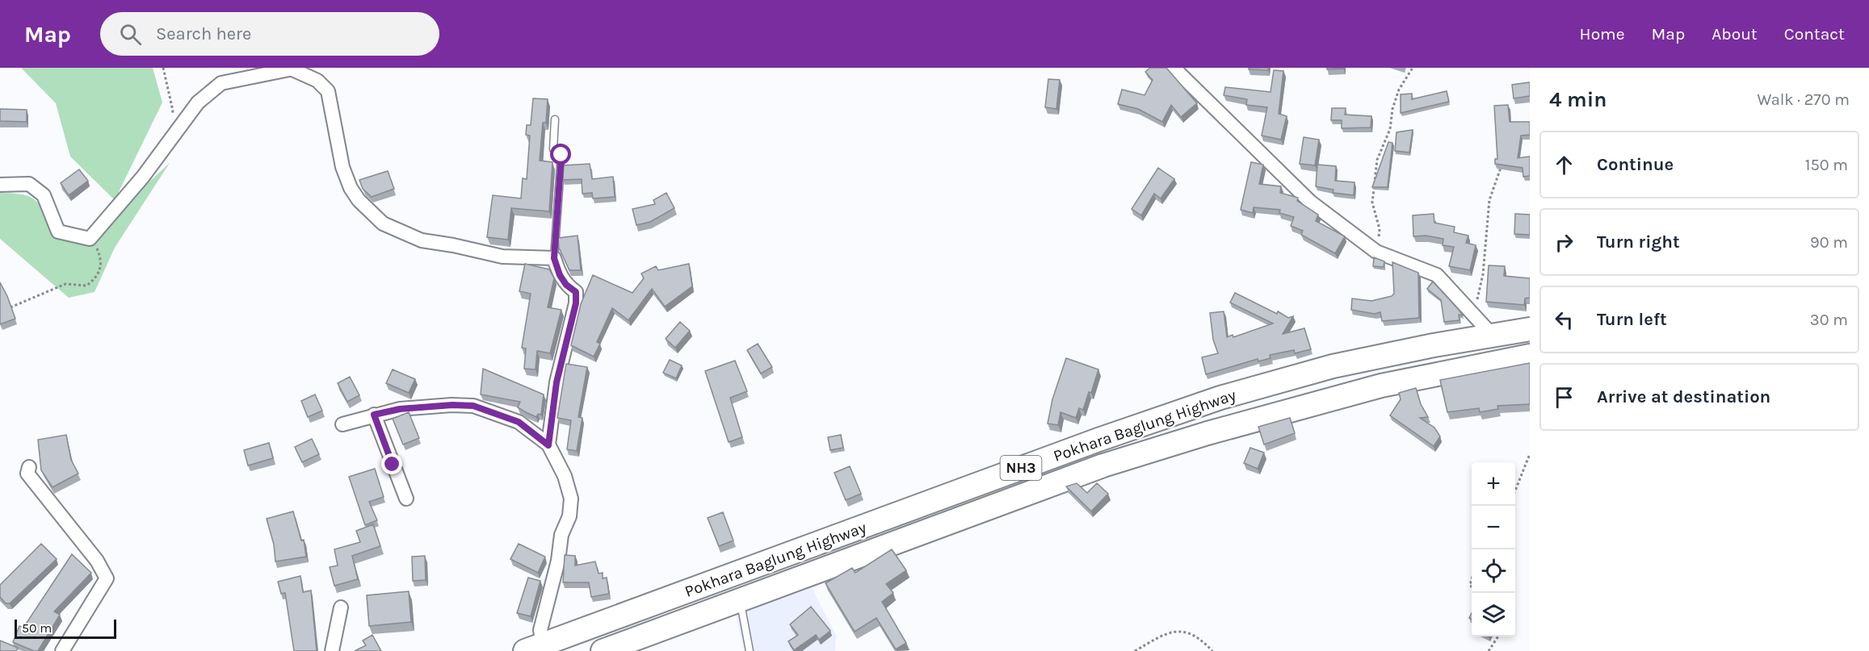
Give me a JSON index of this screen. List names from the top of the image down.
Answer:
{
  "streets": {
    "highway": ["Pokhara Baglung Highway", "NH3"]
  },
  "scale_bar": "50 m",
  "page": {
    "header": "Map",
    "search": "Search here",
    "nav": [
      "Home",
      "Map",
      "About",
      "Contact"
    ],
    "heading": ["4 min", "Walk · 270 m"],
    "list": [
      ["Continue", "150 m"],
      ["Turn right", "90 m"],
      ["Turn left", "30 m"],
      "Arrive at destination"
    ],
    "map_buttons": ["+", "−"],
    "scale": "50 m"
  }
}
